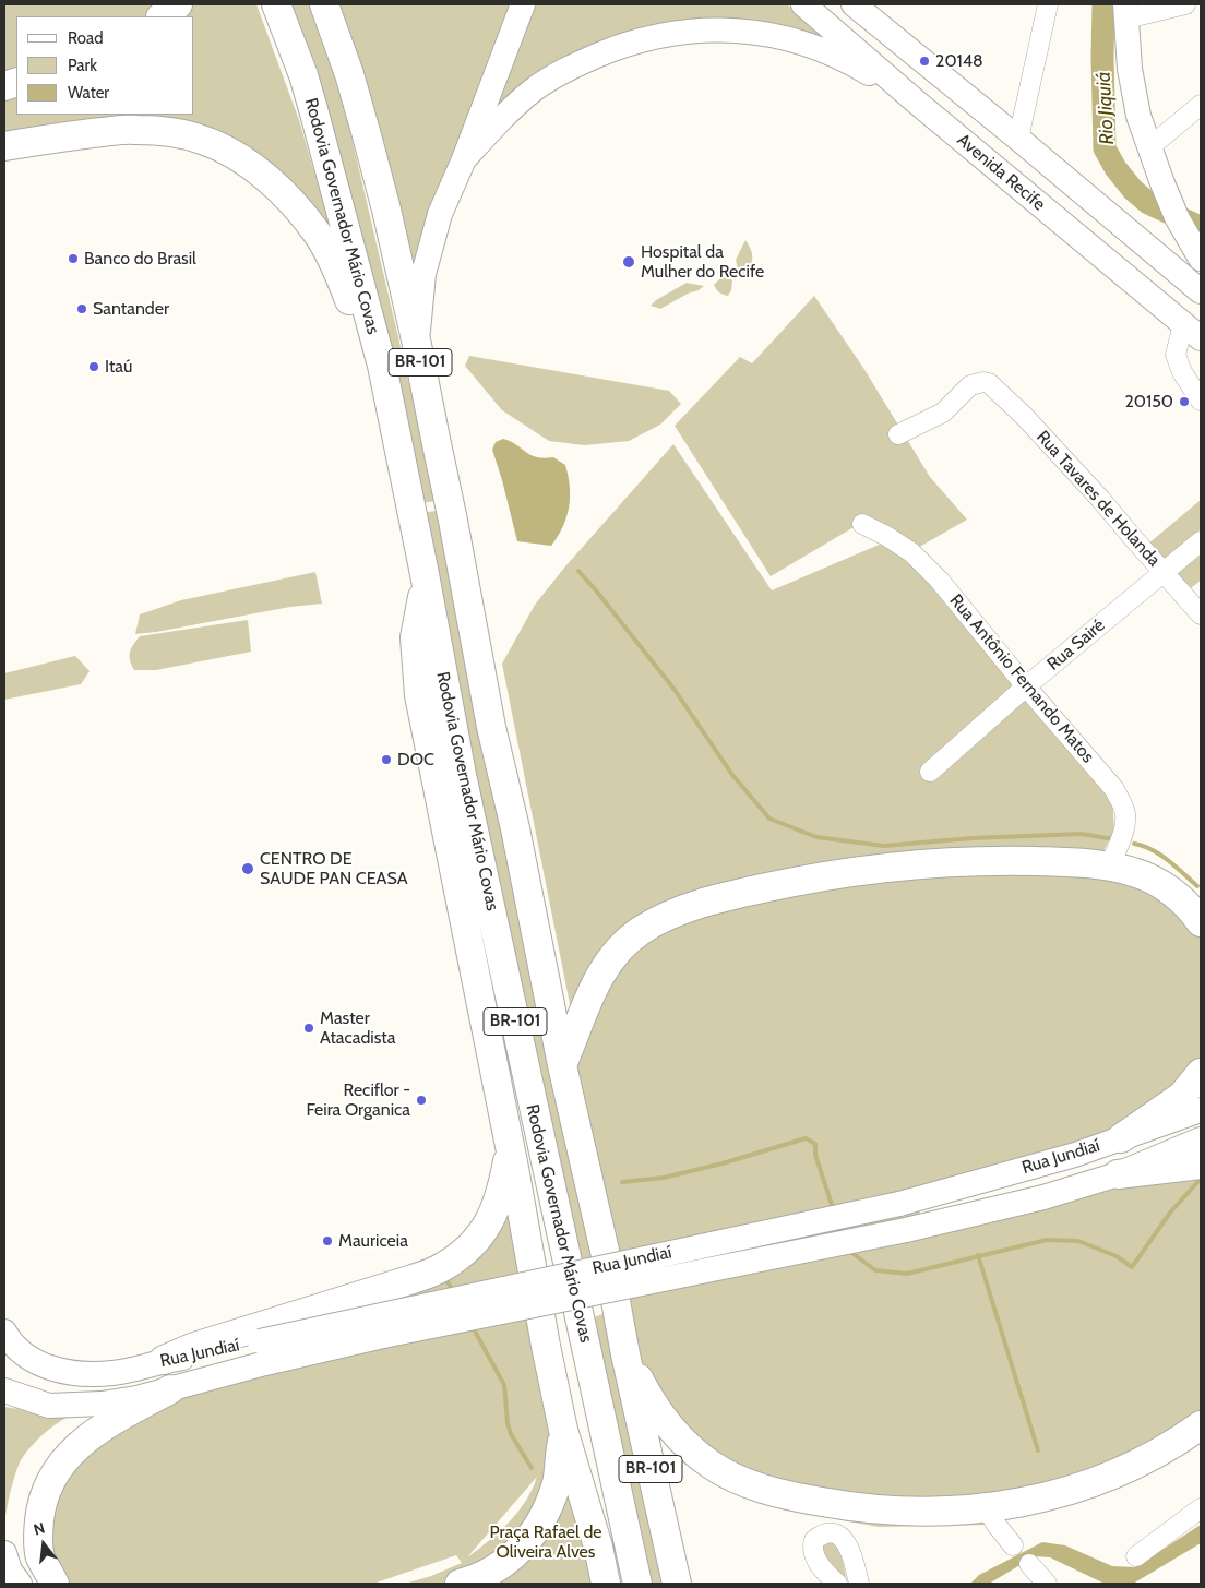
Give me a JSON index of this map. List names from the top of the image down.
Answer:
{
  "streets": {
    "highway": ["Rodovia Governador Mário Covas", "BR-101"],
    "main road": ["Avenida Recife", "Rua Jundiaí"],
    "street": ["Rua Tavares de Holanda", "Rua Sairé", "Rua Antônio Fernando Matos"]
  },
  "crossings": [
    ["Rua Tavares de Holanda", "Rua Sairé"],
    ["Rua Sairé", "Rua Antônio Fernando Matos"]
  ],
  "water": ["Rio Jiquiá"],
  "parks": ["Praça Rafael de Oliveira Alves"],
  "places": [
    "20148",
    "Banco do Brasil",
    "Hospital da Mulher do Recife",
    "Santander",
    "Itaú",
    "20150",
    "DOC",
    "CENTRO DE SAUDE PAN CEASA",
    "Master Atacadista",
    "Reciflor - Feira Organica",
    "Mauriceia"
  ],
  "legend": ["Road", "Park", "Water"],
  "north": "top"
}
